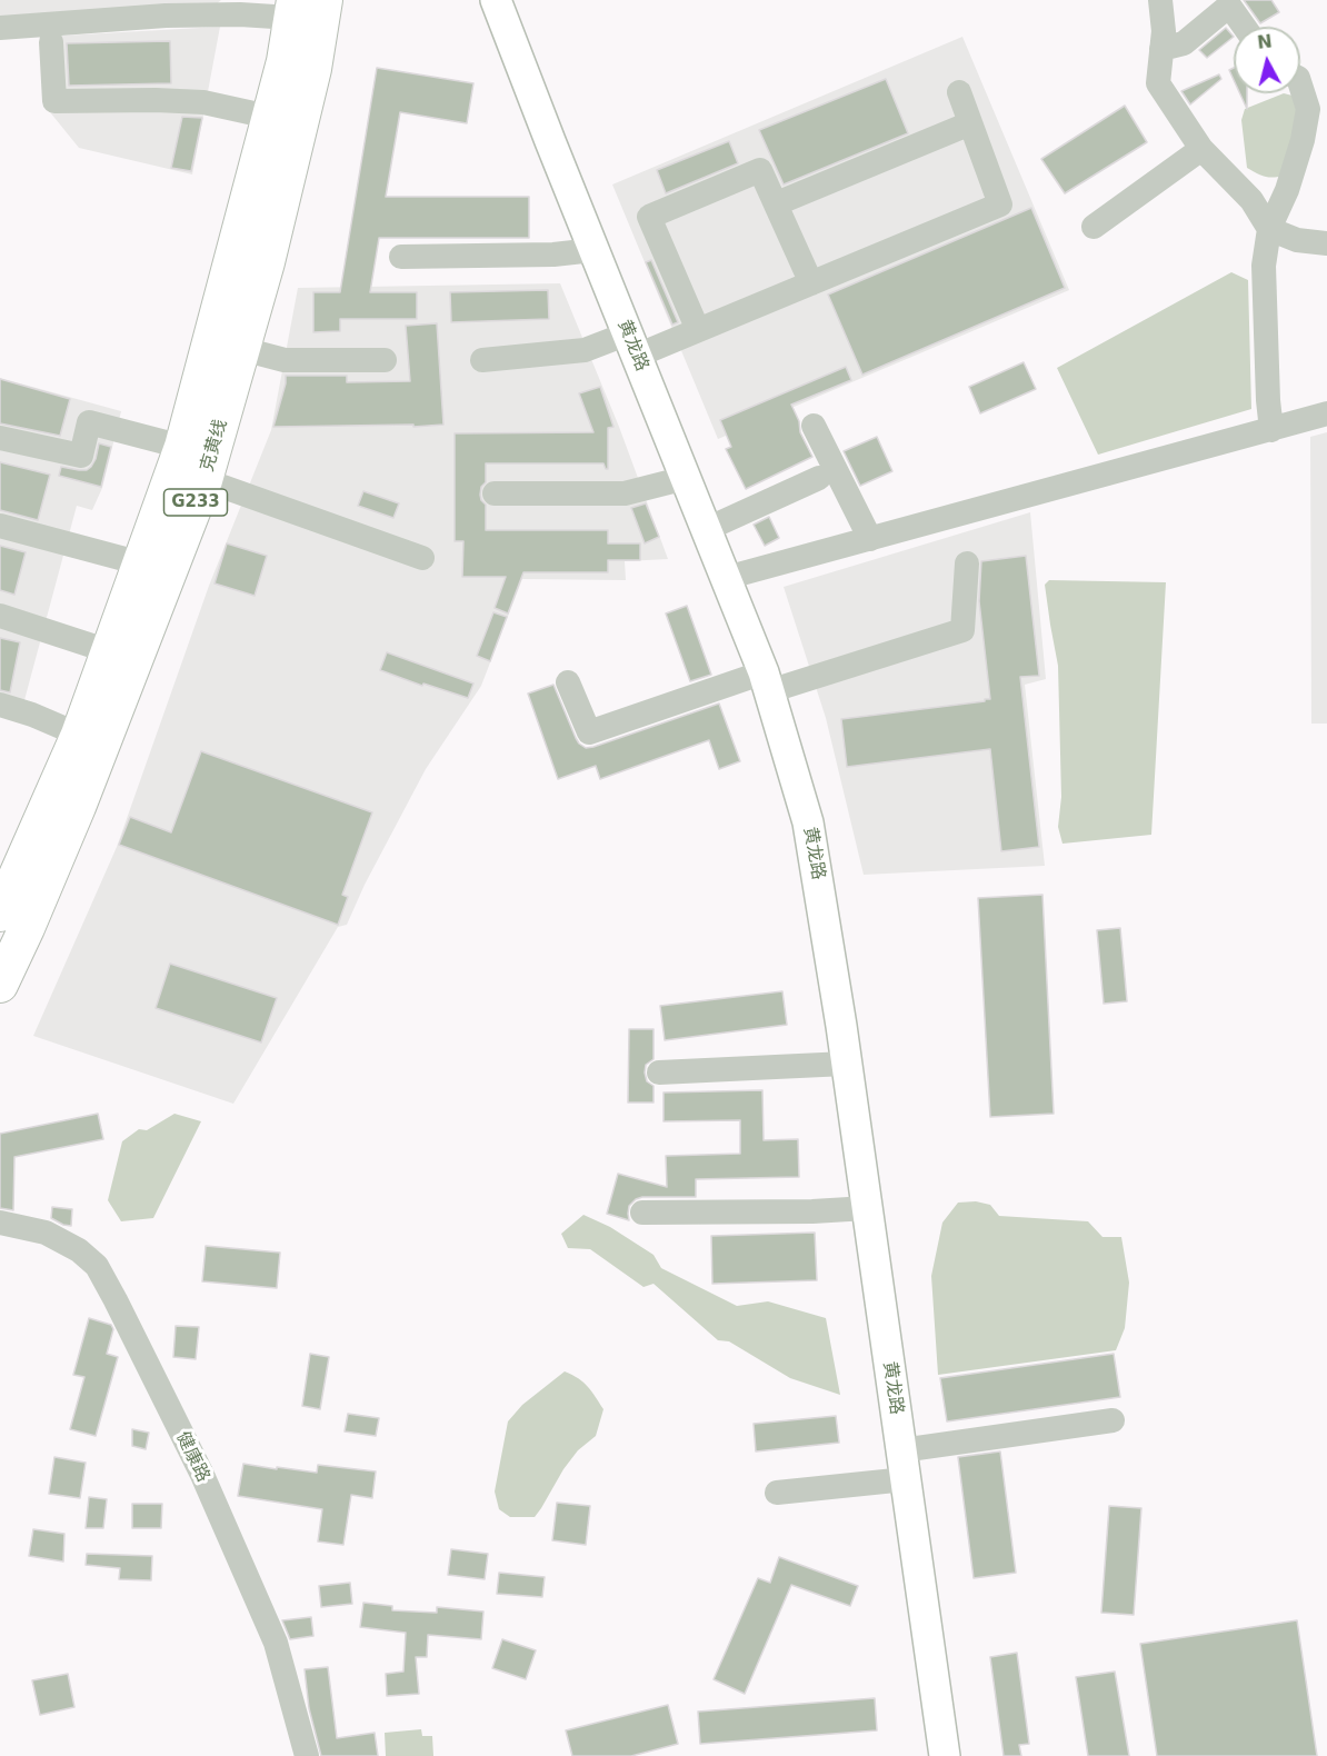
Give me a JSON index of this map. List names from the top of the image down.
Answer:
{
  "streets": {
    "highway": ["克黄线", "G233"],
    "main road": ["黄龙路"],
    "street": ["健康路"]
  },
  "north": "top"
}
